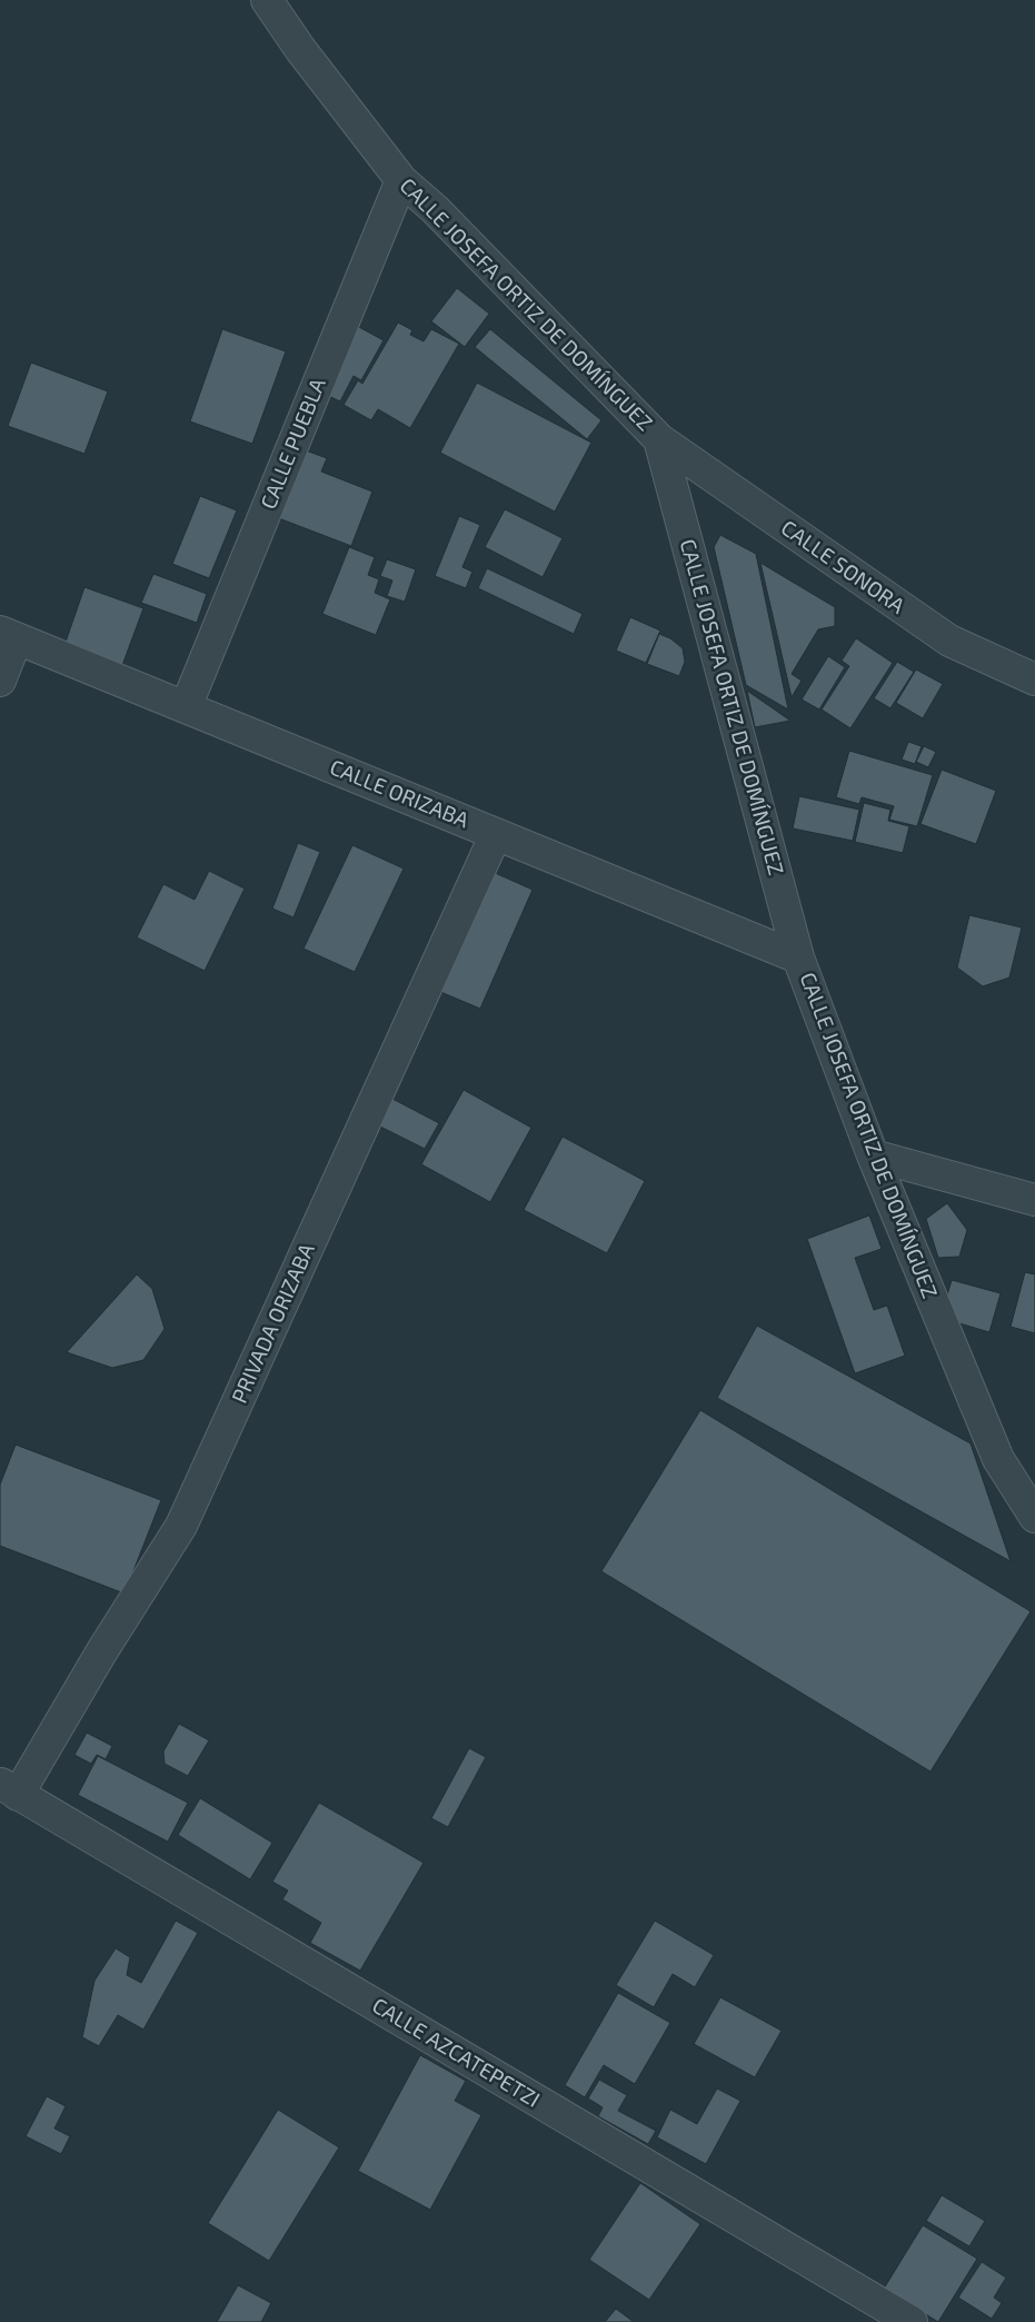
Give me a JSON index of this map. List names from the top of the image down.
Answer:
{
  "streets": {
    "street": [
      "CALLE JOSEFA ORTIZ DE DOMÍNGUEZ",
      "CALLE PUEBLA",
      "CALLE SONORA",
      "CALLE ORIZABA",
      "PRIVADA ORIZABA",
      "CALLE AZCATEPETZI"
    ]
  },
  "crossings": [
    ["CALLE JOSEFA ORTIZ DE DOMÍNGUEZ", "CALLE PUEBLA"],
    ["CALLE JOSEFA ORTIZ DE DOMÍNGUEZ", "CALLE SONORA"],
    ["CALLE JOSEFA ORTIZ DE DOMÍNGUEZ", "CALLE ORIZABA"],
    ["CALLE PUEBLA", "CALLE ORIZABA"],
    ["CALLE ORIZABA", "PRIVADA ORIZABA"],
    ["PRIVADA ORIZABA", "CALLE AZCATEPETZI"]
  ]
}
